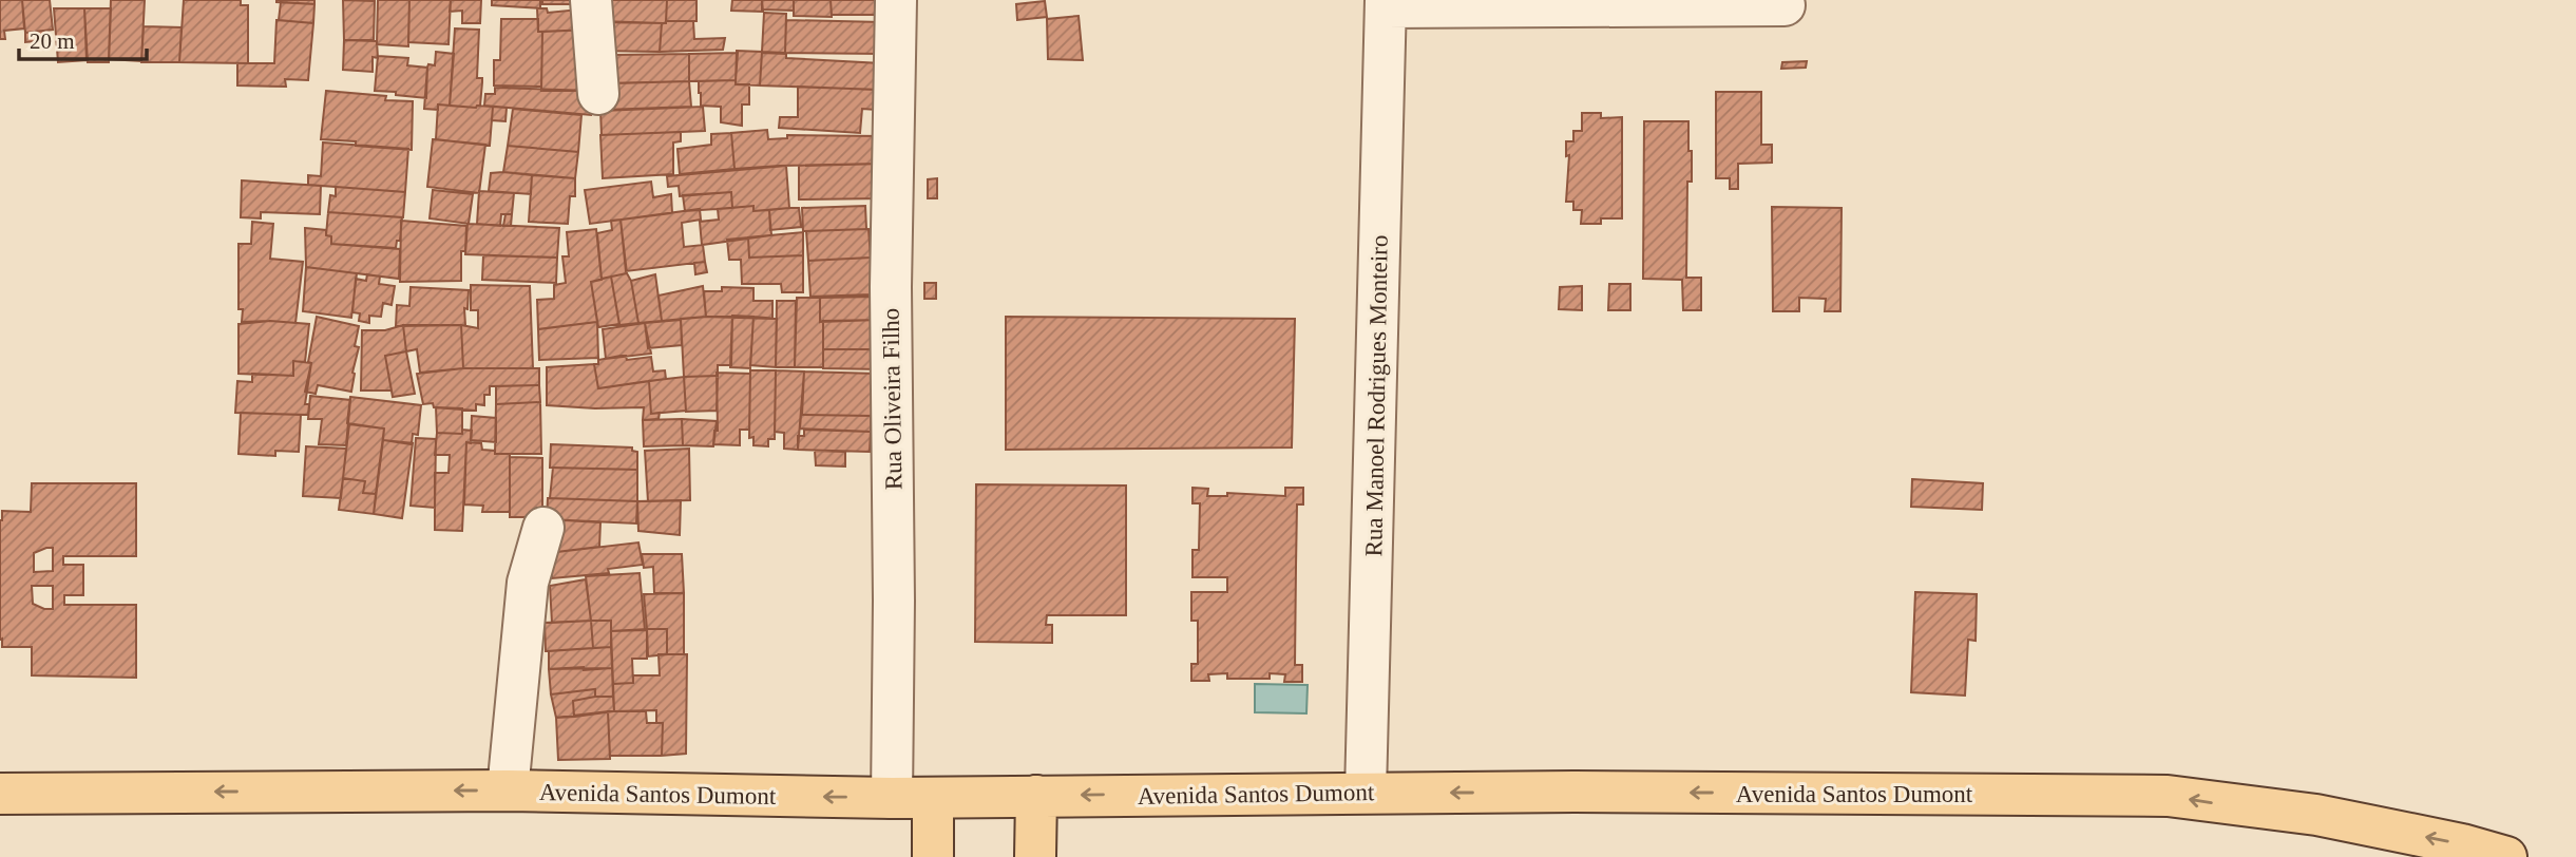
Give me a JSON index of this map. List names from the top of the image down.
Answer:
{
  "streets": {
    "main road": ["Avenida Santos Dumont"],
    "street": ["Rua Manoel Rodrigues Monteiro", "Rua Oliveira Filho"]
  },
  "crossings": [
    ["Rua Manoel Rodrigues Monteiro", "Avenida Santos Dumont"],
    ["Rua Oliveira Filho", "Avenida Santos Dumont"]
  ],
  "one_way": ["Avenida Santos Dumont"],
  "scale_bar": "20 m"
}
